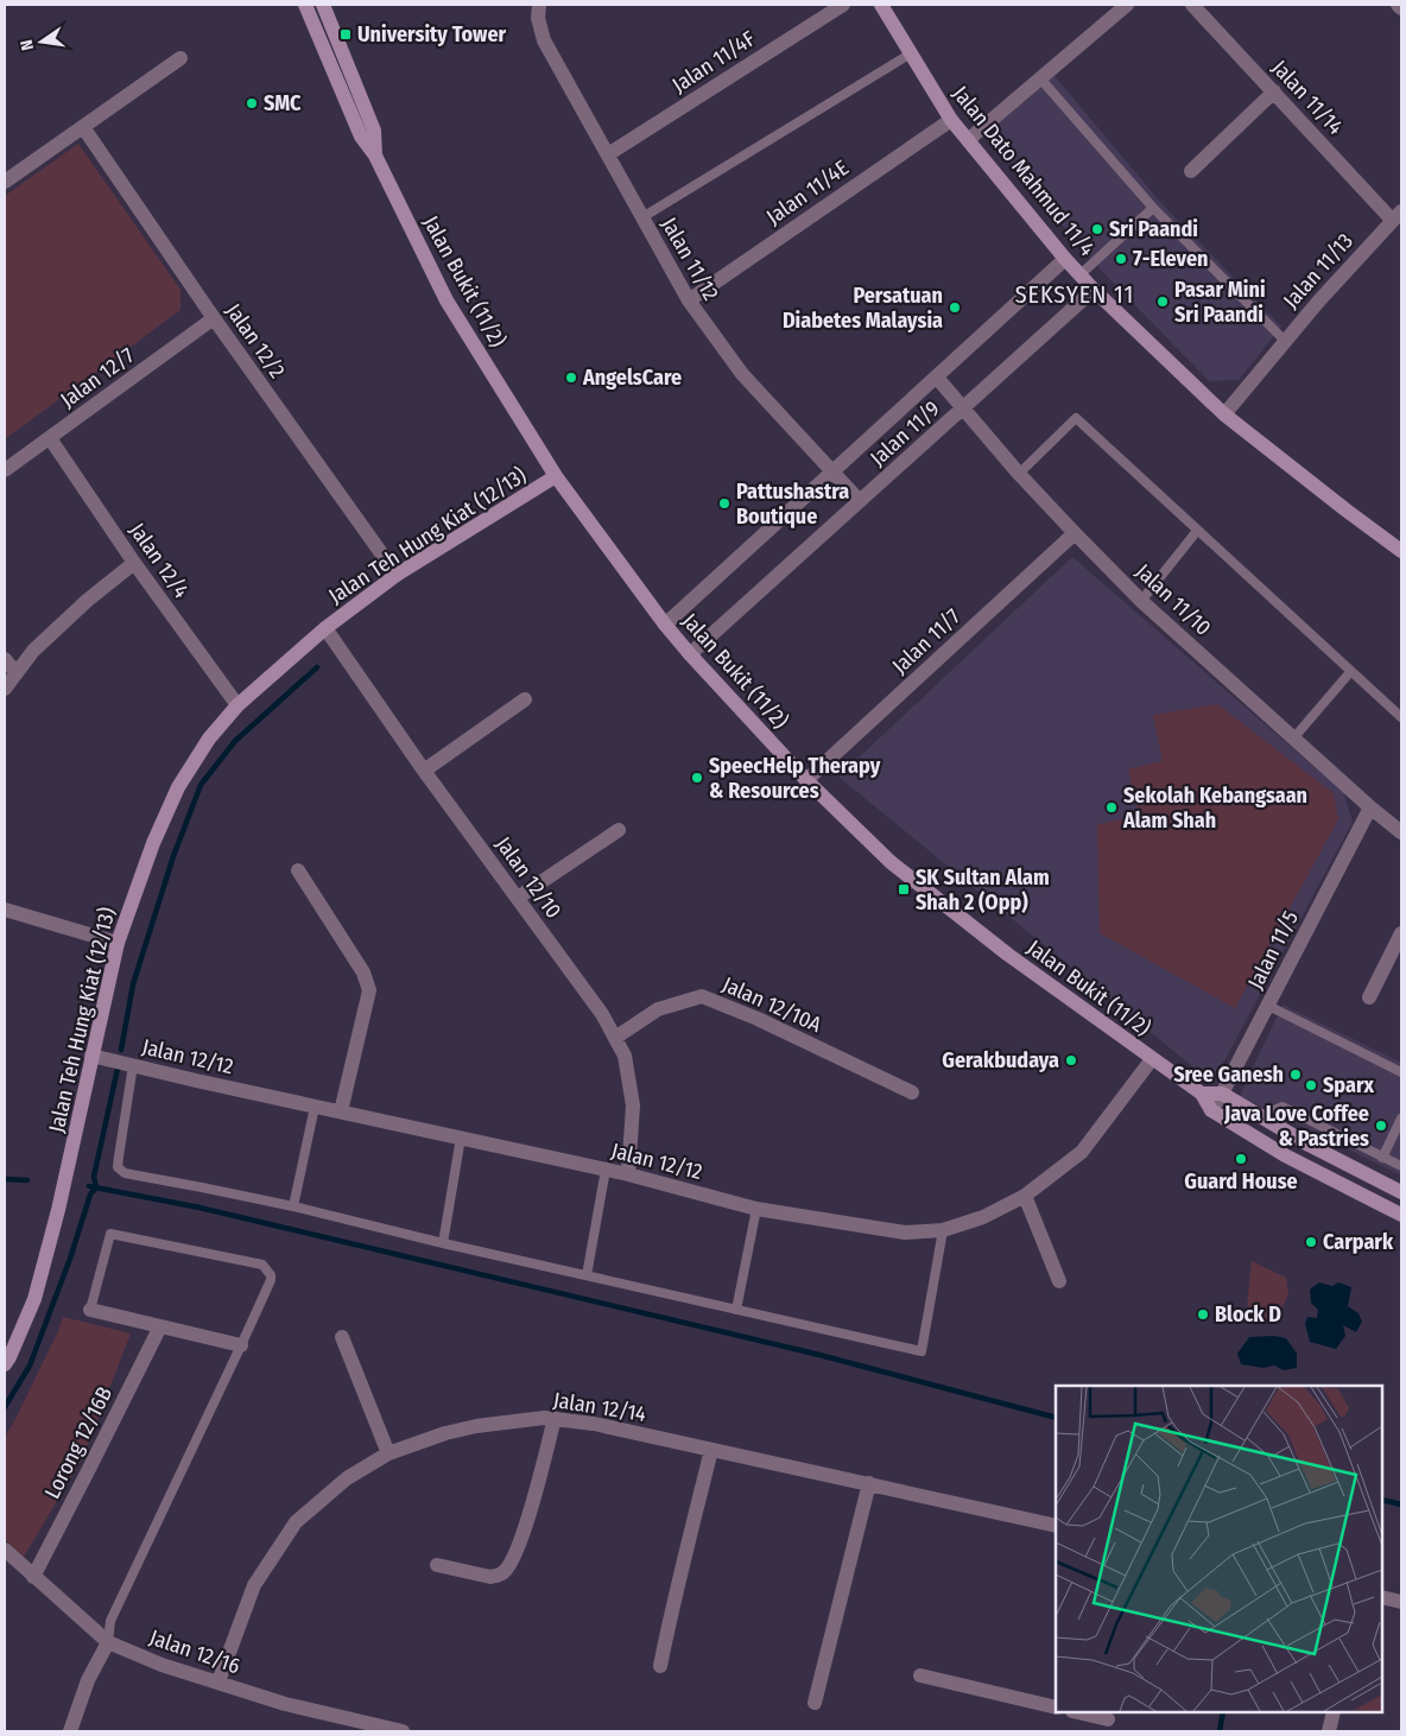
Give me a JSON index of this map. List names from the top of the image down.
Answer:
{
  "streets": {
    "street": [
      "Jalan 11/4F",
      "Jalan 11/14",
      "Jalan Dato Mahmud 11/4",
      "Jalan 11/4E",
      "Jalan 11/12",
      "Jalan 11/13",
      "Jalan Bukit (11/2)",
      "Jalan 12/2",
      "Jalan 12/7",
      "Jalan 11/9",
      "Jalan Teh Hung Kiat (12/13)",
      "Jalan 12/4",
      "Jalan 11/10",
      "Jalan 11/7",
      "Jalan 12/10",
      "Jalan 11/5",
      "Jalan 12/10A",
      "Jalan 12/12",
      "Jalan 12/14",
      "Lorong 12/16B",
      "Jalan 12/16"
    ]
  },
  "crossings": [
    ["Jalan 11/4F", "Jalan 11/12"],
    ["Jalan 11/14", "Jalan 11/13"],
    ["Jalan Dato Mahmud 11/4", "Jalan 11/4E"],
    ["Jalan Dato Mahmud 11/4", "Jalan 11/13"],
    ["Jalan Dato Mahmud 11/4", "Jalan 11/9"],
    ["Jalan 11/4E", "Jalan 11/12"],
    ["Jalan 11/12", "Jalan 11/9"],
    ["Jalan Bukit (11/2)", "Jalan 11/9"],
    ["Jalan Bukit (11/2)", "Jalan Teh Hung Kiat (12/13)"],
    ["Jalan Bukit (11/2)", "Jalan 11/7"],
    ["Jalan Bukit (11/2)", "Jalan 11/5"],
    ["Jalan Bukit (11/2)", "Jalan 12/12"],
    ["Jalan 12/2", "Jalan 12/7"],
    ["Jalan 12/2", "Jalan Teh Hung Kiat (12/13)"],
    ["Jalan 12/7", "Jalan 12/4"],
    ["Jalan 11/9", "Jalan 11/10"],
    ["Jalan Teh Hung Kiat (12/13)", "Jalan 12/4"],
    ["Jalan Teh Hung Kiat (12/13)", "Jalan 12/10"],
    ["Jalan Teh Hung Kiat (12/13)", "Jalan 12/12"],
    ["Jalan 11/10", "Jalan 11/7"],
    ["Jalan 11/10", "Jalan 11/5"],
    ["Jalan 12/10", "Jalan 12/10A"],
    ["Jalan 12/10", "Jalan 12/12"],
    ["Jalan 12/14", "Jalan 12/16"],
    ["Lorong 12/16B", "Jalan 12/16"]
  ],
  "districts": ["SEKSYEN 11"],
  "places": {
    "transit": ["University Tower", "SK Sultan Alam Shah 2 (Opp)"],
    "other": [
      "SMC",
      "Sri Paandi",
      "7-Eleven",
      "Pasar Mini Sri Paandi",
      "Persatuan Diabetes Malaysia",
      "AngelsCare",
      "Pattushastra Boutique",
      "SpeecHelp Therapy & Resources",
      "Sekolah Kebangsaan Alam Shah",
      "Gerakbudaya",
      "Sree Ganesh",
      "Sparx",
      "Java Love Coffee & Pastries",
      "Guard House",
      "Carpark",
      "Block D"
    ]
  },
  "north": "left"
}
